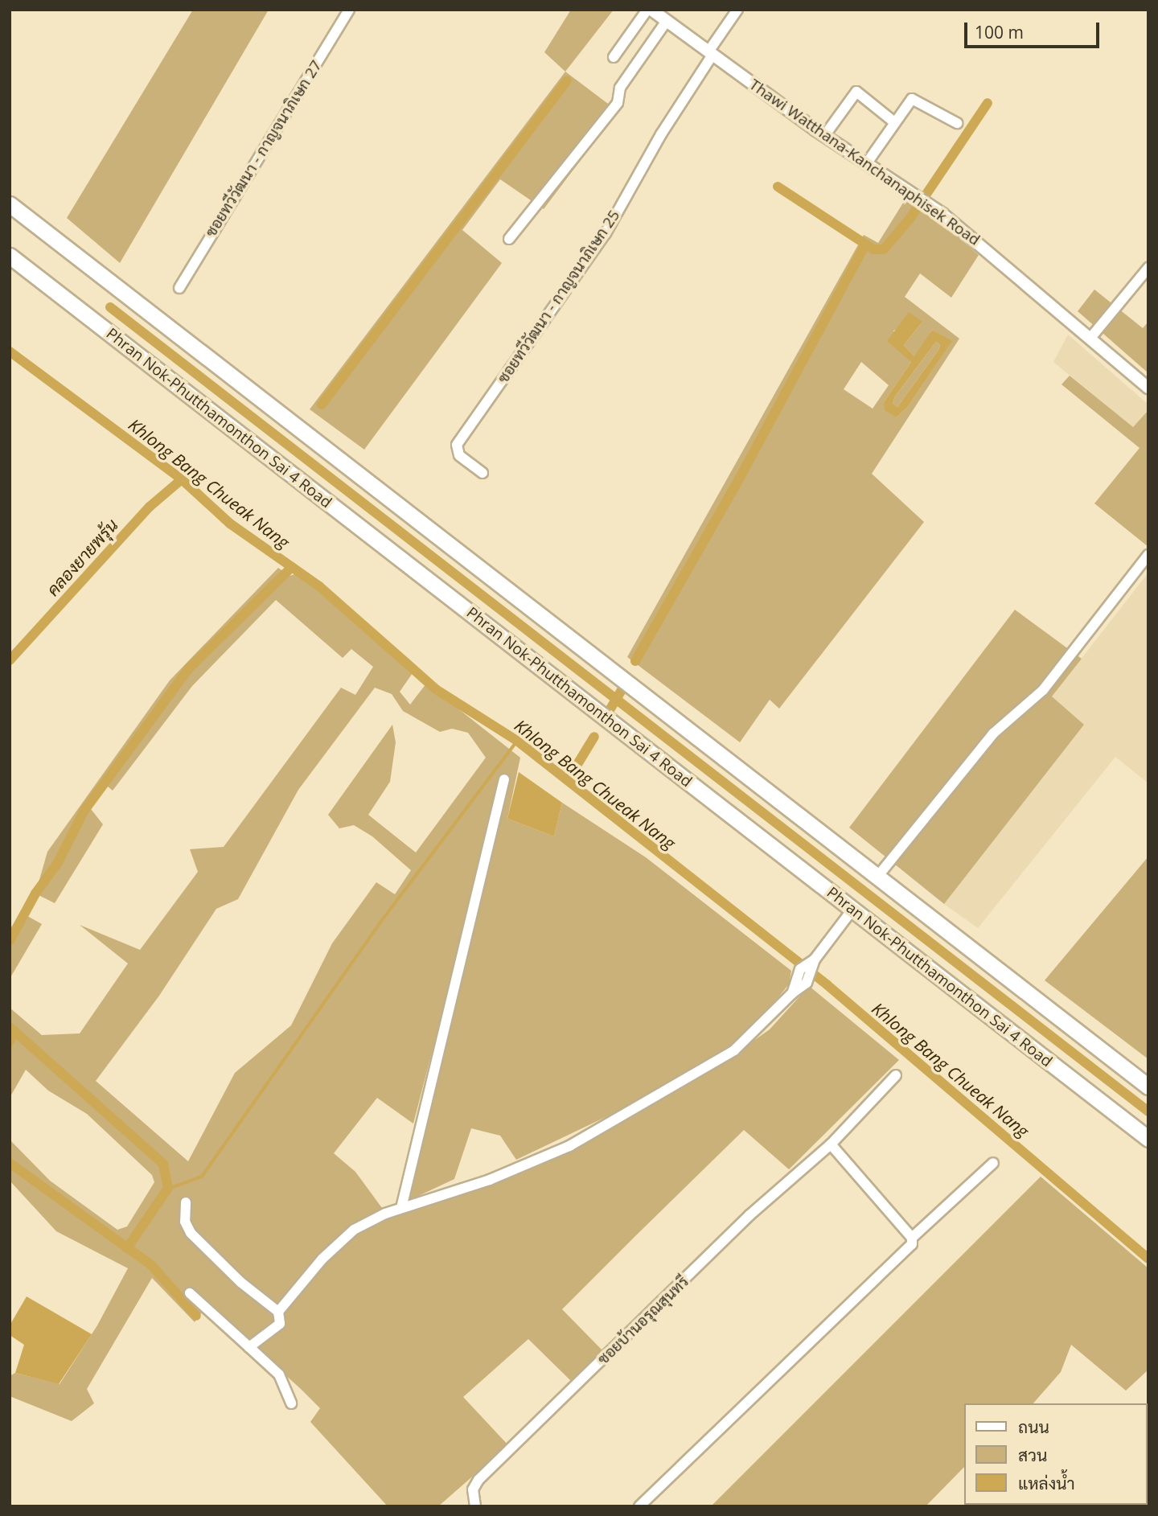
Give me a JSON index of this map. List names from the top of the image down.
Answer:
{
  "streets": {
    "main road": ["Phran Nok-Phutthamonthon Sai 4 Road"],
    "street": [
      "ซอยทวีวัฒนา - กาญจนาภิเษก 27",
      "Thawi Watthana-Kanchanaphisek Road",
      "ซอยทวีวัฒนา - กาญจนาภิเษก 25",
      "ซอยบ้านอรุณสุนทรี"
    ]
  },
  "crossings": [
    ["Thawi Watthana-Kanchanaphisek Road", "ซอยทวีวัฒนา - กาญจนาภิเษก 25"]
  ],
  "water": ["Khlong Bang Chueak Nang", "คลองยายพรุ้น"],
  "legend": ["ถนน", "สวน", "แหล่งน้ำ"],
  "scale_bar": "100 m"
}
